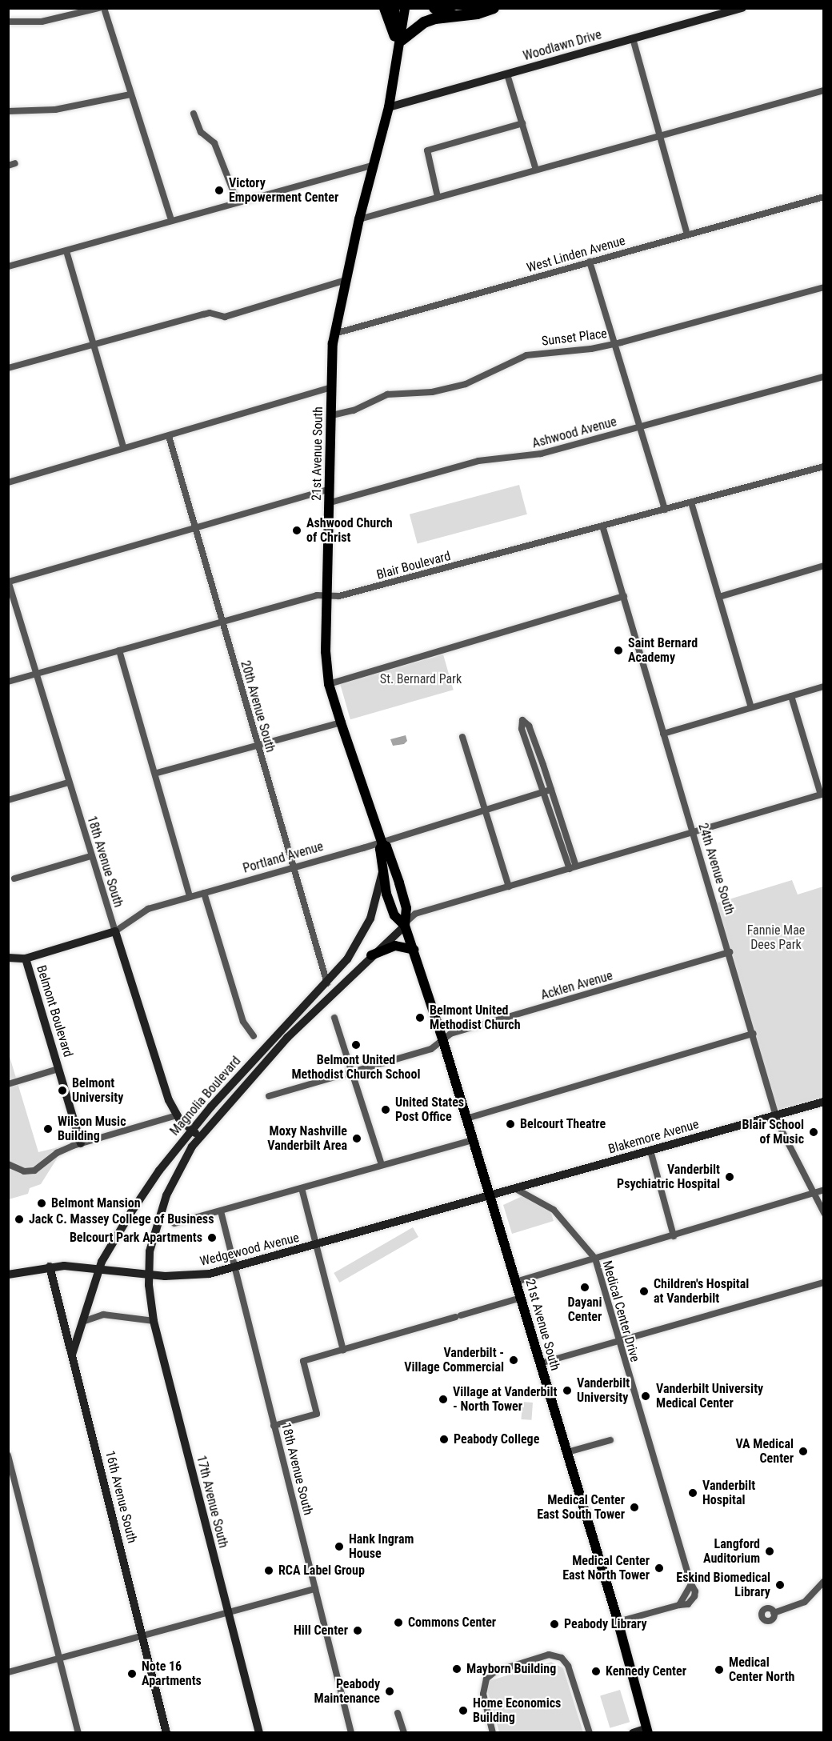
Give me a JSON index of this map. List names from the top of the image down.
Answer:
{
  "streets": {
    "main road": [
      "Woodlawn Drive",
      "21st Avenue South",
      "Portland Avenue",
      "18th Avenue South",
      "Belmont Boulevard",
      "Magnolia Boulevard",
      "Blakemore Avenue",
      "Wedgewood Avenue",
      "16th Avenue South",
      "17th Avenue South"
    ],
    "street": [
      "West Linden Avenue",
      "Sunset Place",
      "Ashwood Avenue",
      "Blair Boulevard",
      "20th Avenue South",
      "24th Avenue South",
      "Acklen Avenue",
      "Medical Center Drive"
    ]
  },
  "crossings": [
    ["Woodlawn Drive", "21st Avenue South"],
    ["West Linden Avenue", "21st Avenue South"],
    ["Sunset Place", "21st Avenue South"],
    ["Ashwood Avenue", "21st Avenue South"],
    ["21st Avenue South", "Blair Boulevard"],
    ["21st Avenue South", "Portland Avenue"],
    ["21st Avenue South", "Acklen Avenue"],
    ["21st Avenue South", "Magnolia Boulevard"],
    ["21st Avenue South", "Blakemore Avenue"],
    ["21st Avenue South", "Wedgewood Avenue"],
    ["21st Avenue South", "Medical Center Drive"],
    ["Blair Boulevard", "20th Avenue South"],
    ["Blair Boulevard", "18th Avenue South"],
    ["Blair Boulevard", "24th Avenue South"],
    ["20th Avenue South", "Portland Avenue"],
    ["20th Avenue South", "Magnolia Boulevard"],
    ["Portland Avenue", "18th Avenue South"],
    ["Portland Avenue", "Belmont Boulevard"],
    ["18th Avenue South", "Magnolia Boulevard"],
    ["18th Avenue South", "Wedgewood Avenue"],
    ["24th Avenue South", "Acklen Avenue"],
    ["24th Avenue South", "Blakemore Avenue"],
    ["Magnolia Boulevard", "Wedgewood Avenue"],
    ["Magnolia Boulevard", "16th Avenue South"],
    ["Magnolia Boulevard", "17th Avenue South"],
    ["Blakemore Avenue", "Wedgewood Avenue"],
    ["Blakemore Avenue", "Medical Center Drive"],
    ["Wedgewood Avenue", "16th Avenue South"],
    ["Wedgewood Avenue", "17th Avenue South"]
  ],
  "parks": ["St. Bernard Park", "Fannie Mae Dees Park"],
  "places": [
    "Victory Empowerment Center",
    "Ashwood Church of Christ",
    "Saint Bernard Academy",
    "Belmont United Methodist Church",
    "Belmont United Methodist Church School",
    "Belmont University",
    "United States Post Office",
    "Belcourt Theatre",
    "Wilson Music Building",
    "Blair School of Music",
    "Moxy Nashville Vanderbilt Area",
    "Vanderbilt Psychiatric Hospital",
    "Belmont Mansion",
    "Jack C. Massey College of Business",
    "Belcourt Park Apartments",
    "Dayani Center",
    "Children's Hospital at Vanderbilt",
    "Vanderbilt - Village Commercial",
    "Vanderbilt University",
    "Vanderbilt University Medical Center",
    "Village at Vanderbilt - North Tower",
    "Peabody College",
    "VA Medical Center",
    "Vanderbilt Hospital",
    "Medical Center East South Tower",
    "Hank Ingram House",
    "Langford Auditorium",
    "Medical Center East North Tower",
    "RCA Label Group",
    "Eskind Biomedical Library",
    "Commons Center",
    "Peabody Library",
    "Hill Center",
    "Mayborn Building",
    "Medical Center North",
    "Kennedy Center",
    "Note 16 Apartments",
    "Peabody Maintenance",
    "Home Economics Building"
  ]
}
